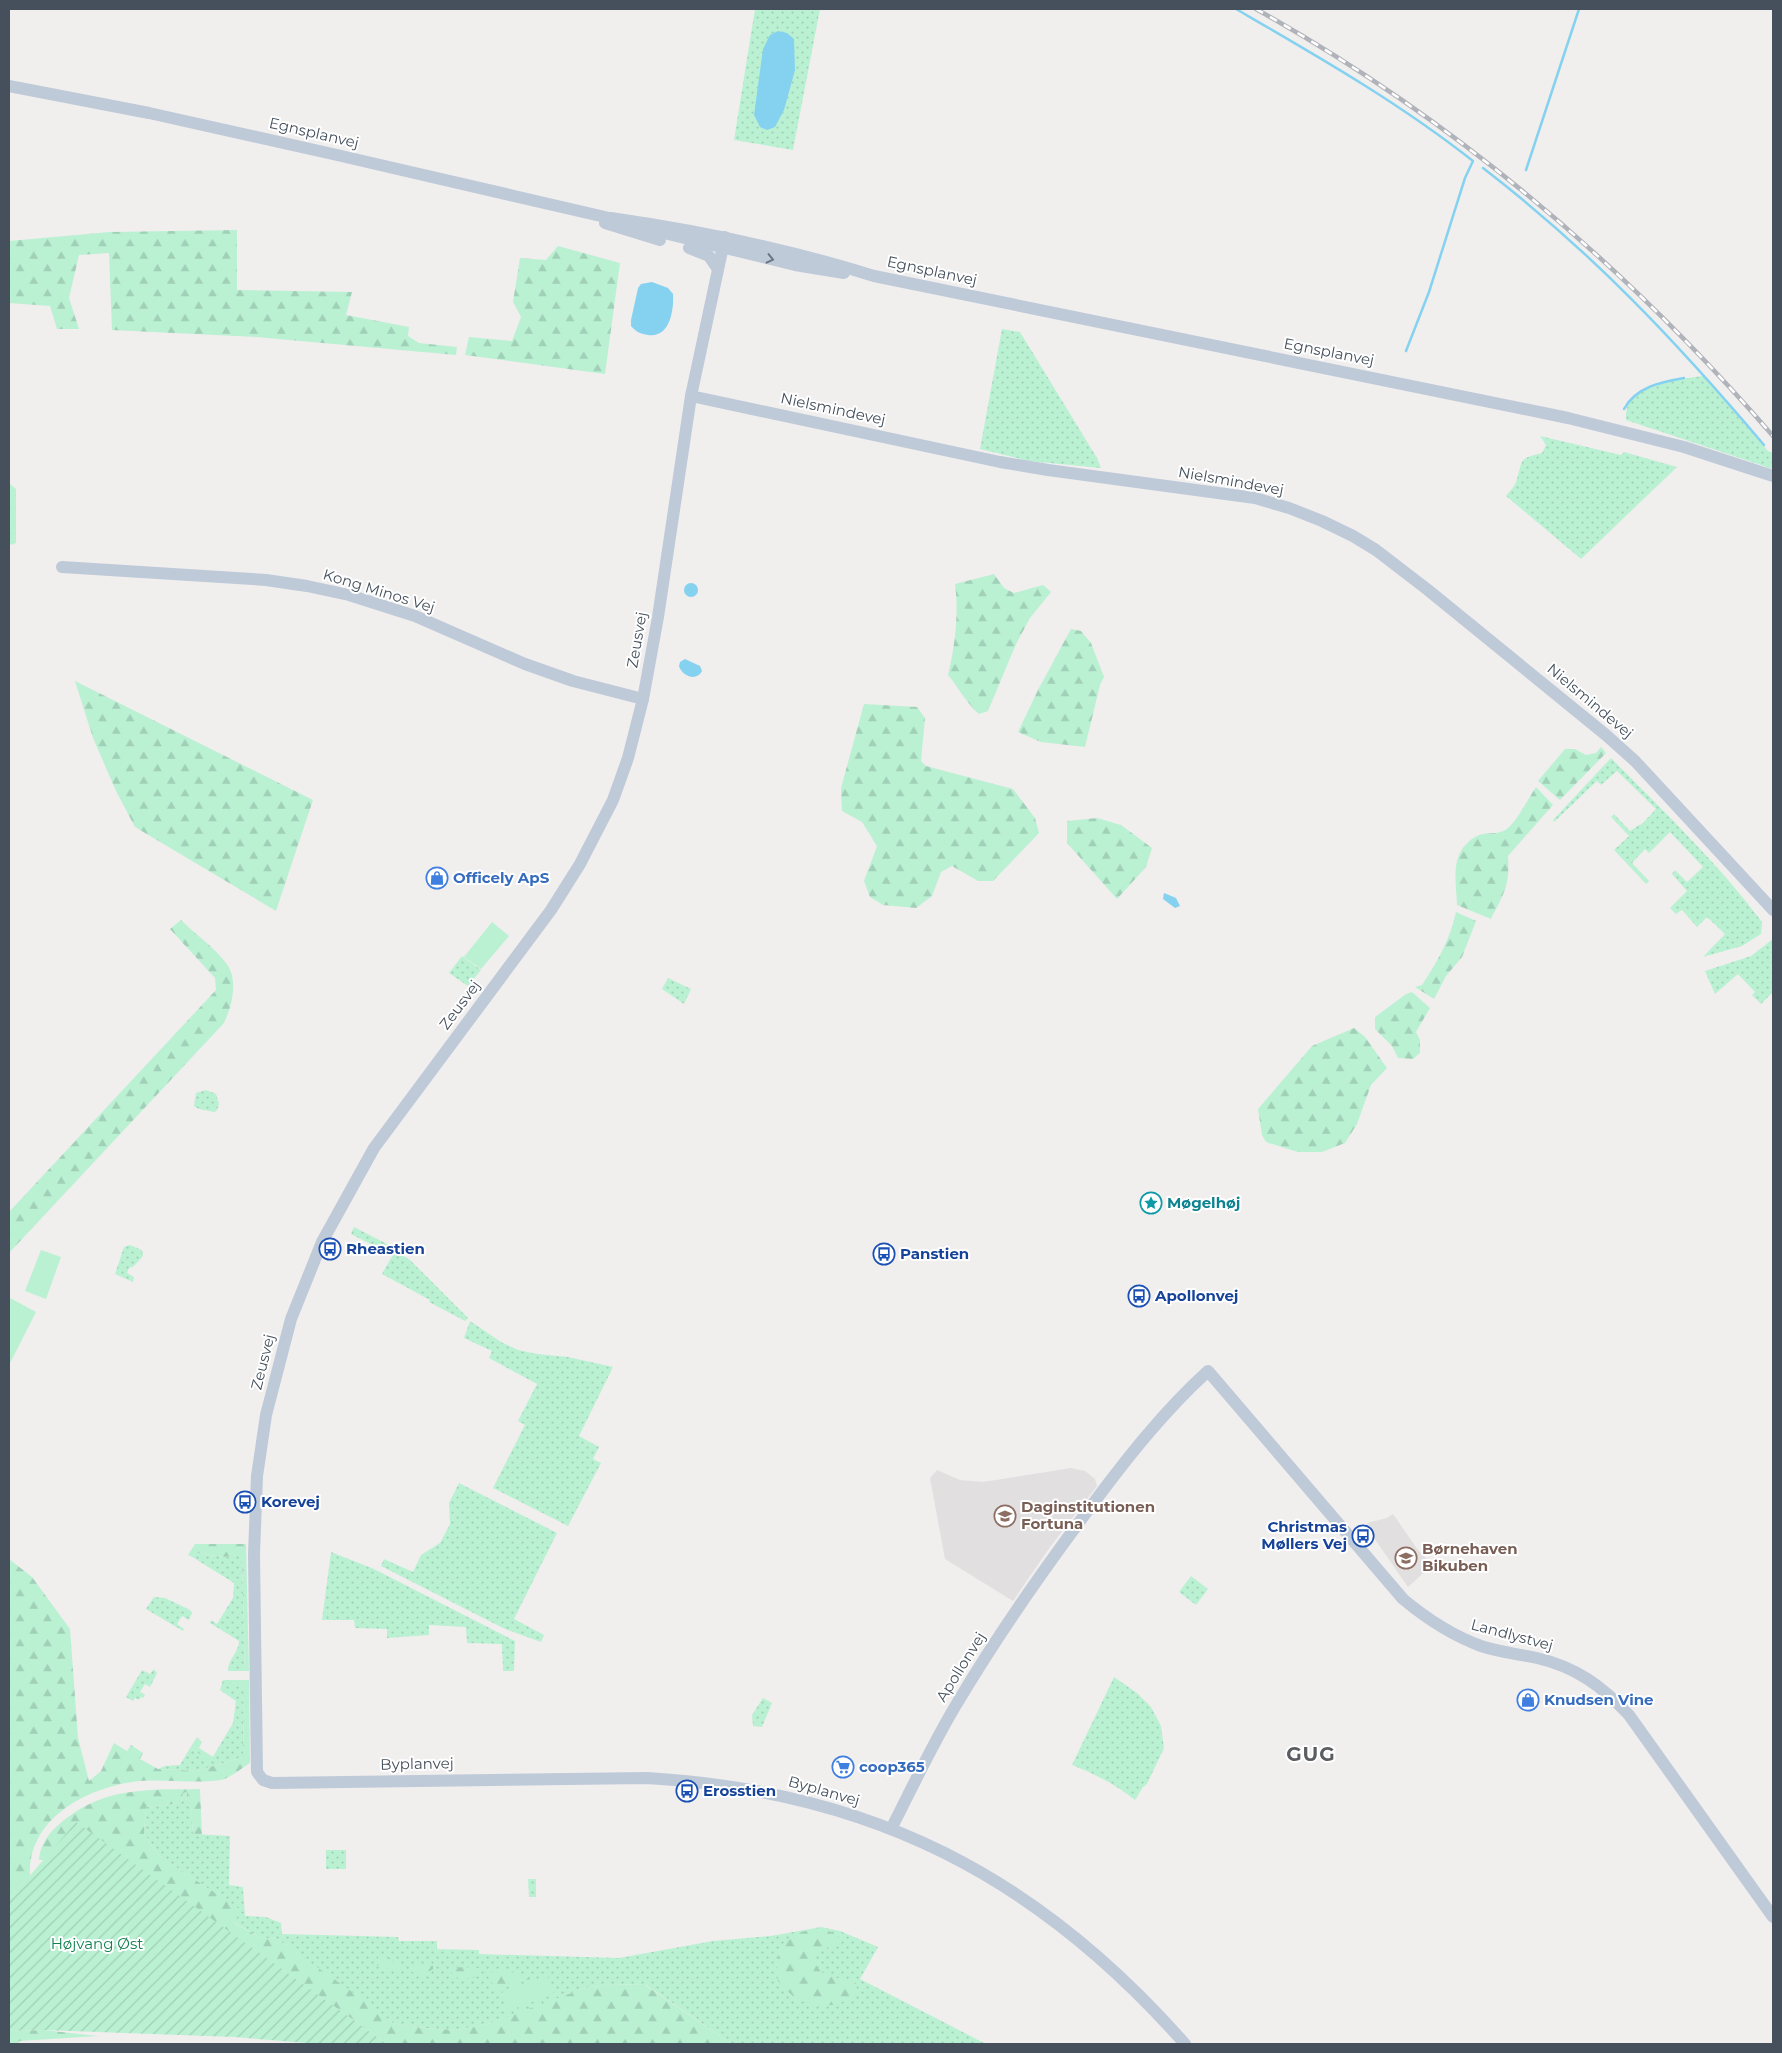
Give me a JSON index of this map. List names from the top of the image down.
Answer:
{
  "streets": {
    "street": [
      "Egnsplanvej",
      "Nielsmindevej",
      "Kong Minos Vej",
      "Zeusvej",
      "Landlystvej",
      "Apollonvej",
      "Byplanvej"
    ]
  },
  "crossings": [
    ["Egnsplanvej", "Zeusvej"],
    ["Nielsmindevej", "Zeusvej"],
    ["Kong Minos Vej", "Zeusvej"],
    ["Zeusvej", "Byplanvej"],
    ["Landlystvej", "Apollonvej"],
    ["Apollonvej", "Byplanvej"]
  ],
  "districts": ["GUG"],
  "parks": ["Højvang Øst"],
  "places": {
    "shop": ["Officely ApS", "Knudsen Vine"],
    "place": ["Møgelhøj"],
    "bus stop": [
      "Rheastien",
      "Panstien",
      "Apollonvej",
      "Korevej",
      "Christmas Møllers Vej",
      "Erosstien"
    ],
    "school or university": ["Daginstitutionen Fortuna", "Børnehaven Bikuben"],
    "supermarket": ["coop365"]
  }
}
